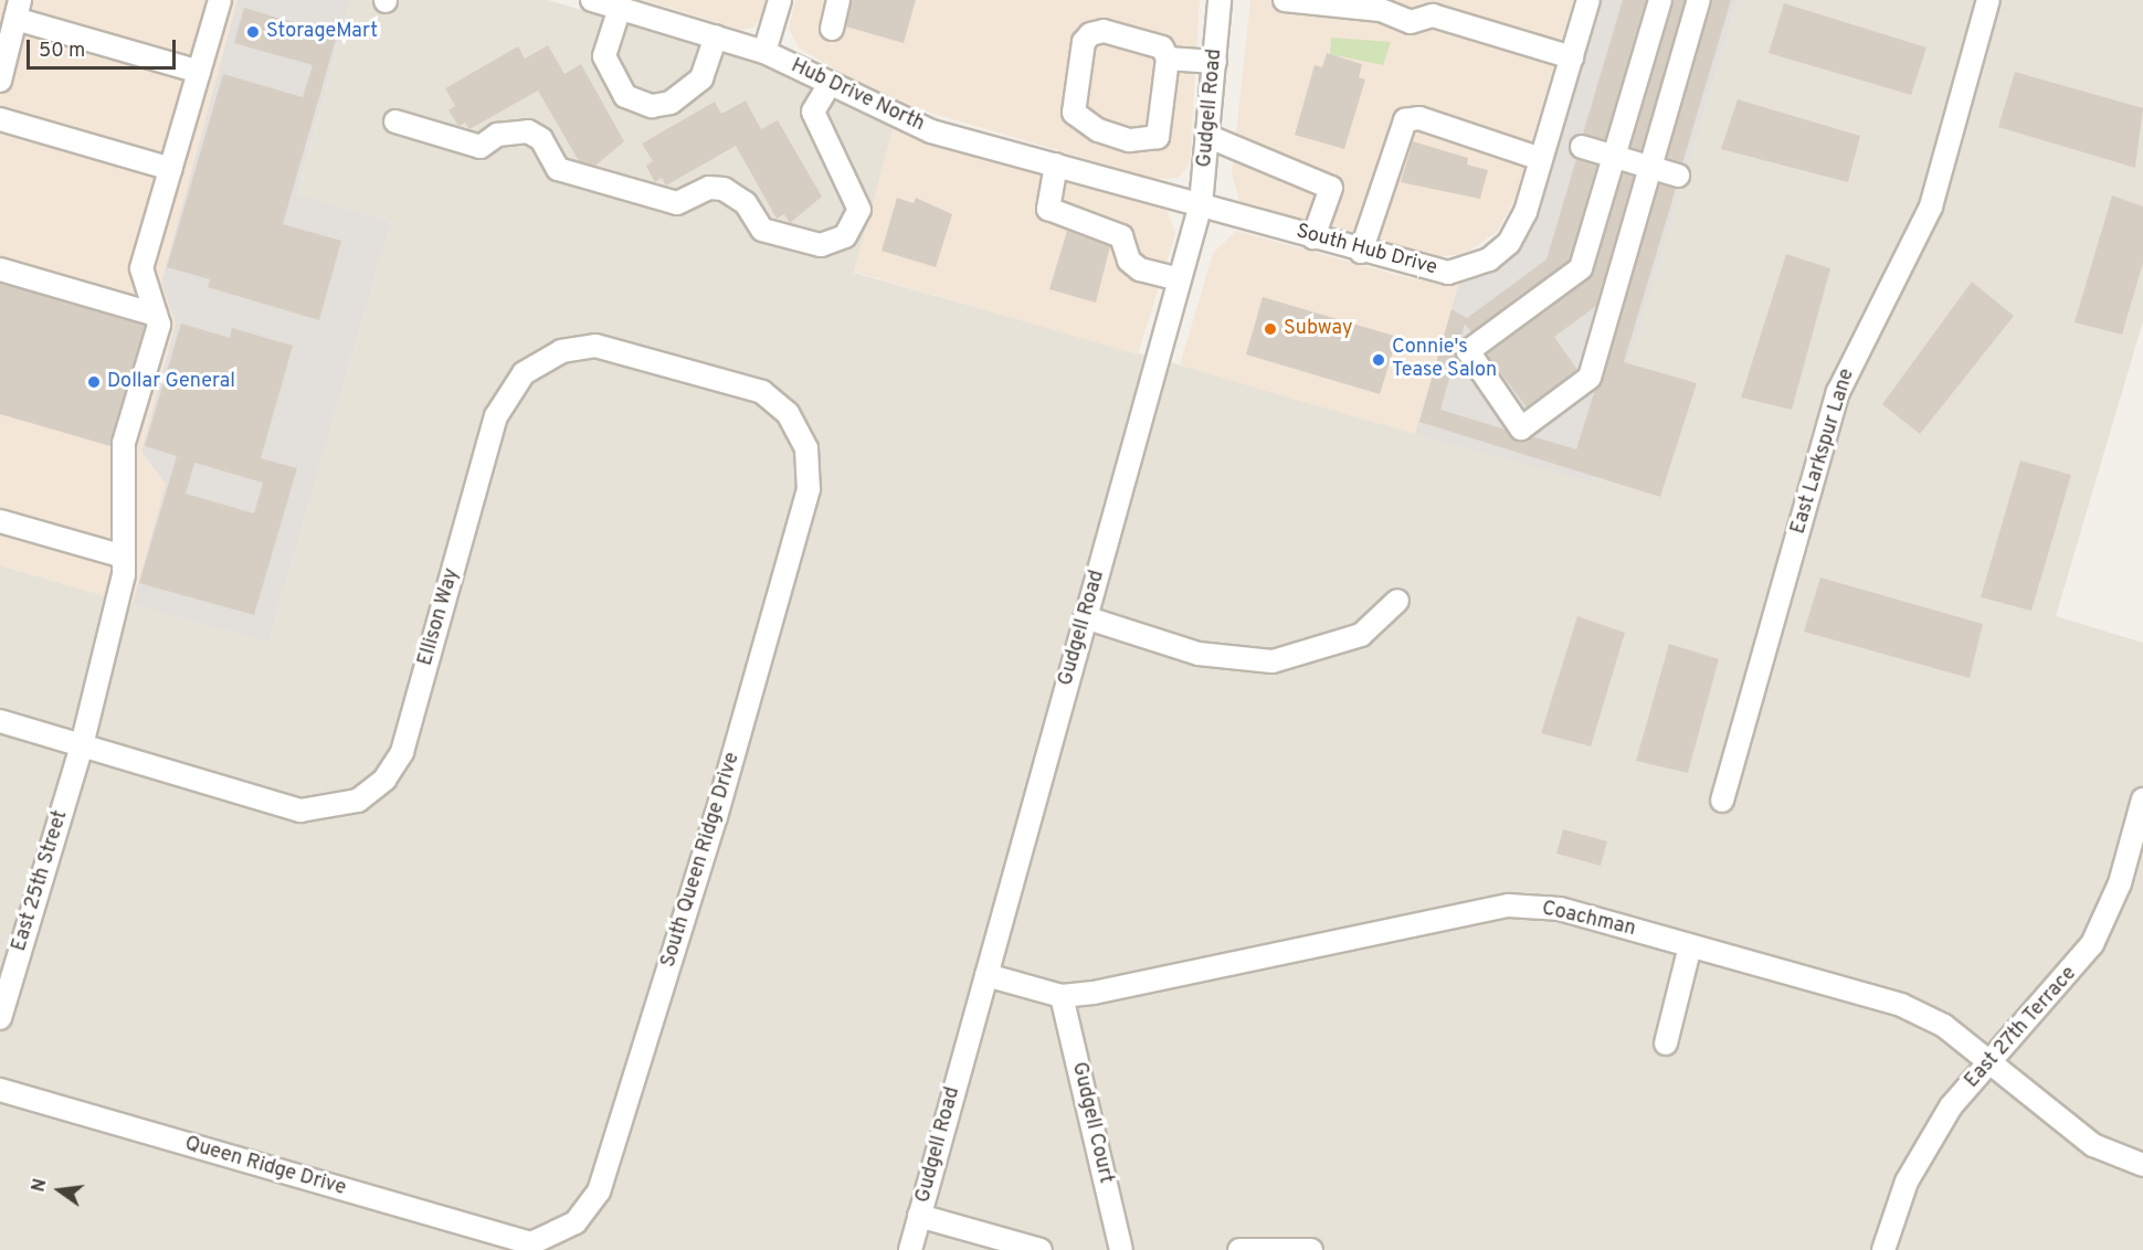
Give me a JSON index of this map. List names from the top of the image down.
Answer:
{
  "streets": {
    "street": [
      "Hub Drive North",
      "Gudgell Road",
      "South Hub Drive",
      "East Larkspur Lane",
      "Ellison Way",
      "South Queen Ridge Drive",
      "East 25th Street",
      "Coachman",
      "East 27th Terrace",
      "Gudgell Court",
      "Queen Ridge Drive"
    ]
  },
  "crossings": [
    ["Hub Drive North", "Gudgell Road"],
    ["Hub Drive North", "South Hub Drive"],
    ["Gudgell Road", "South Hub Drive"],
    ["Gudgell Road", "Coachman"],
    ["Ellison Way", "South Queen Ridge Drive"],
    ["Ellison Way", "East 25th Street"],
    ["South Queen Ridge Drive", "Queen Ridge Drive"],
    ["Coachman", "East 27th Terrace"],
    ["Coachman", "Gudgell Court"]
  ],
  "places": [
    "StorageMart",
    "Subway",
    "Connie's Tease Salon",
    "Dollar General"
  ],
  "scale_bar": "50 m",
  "north": "left"
}
